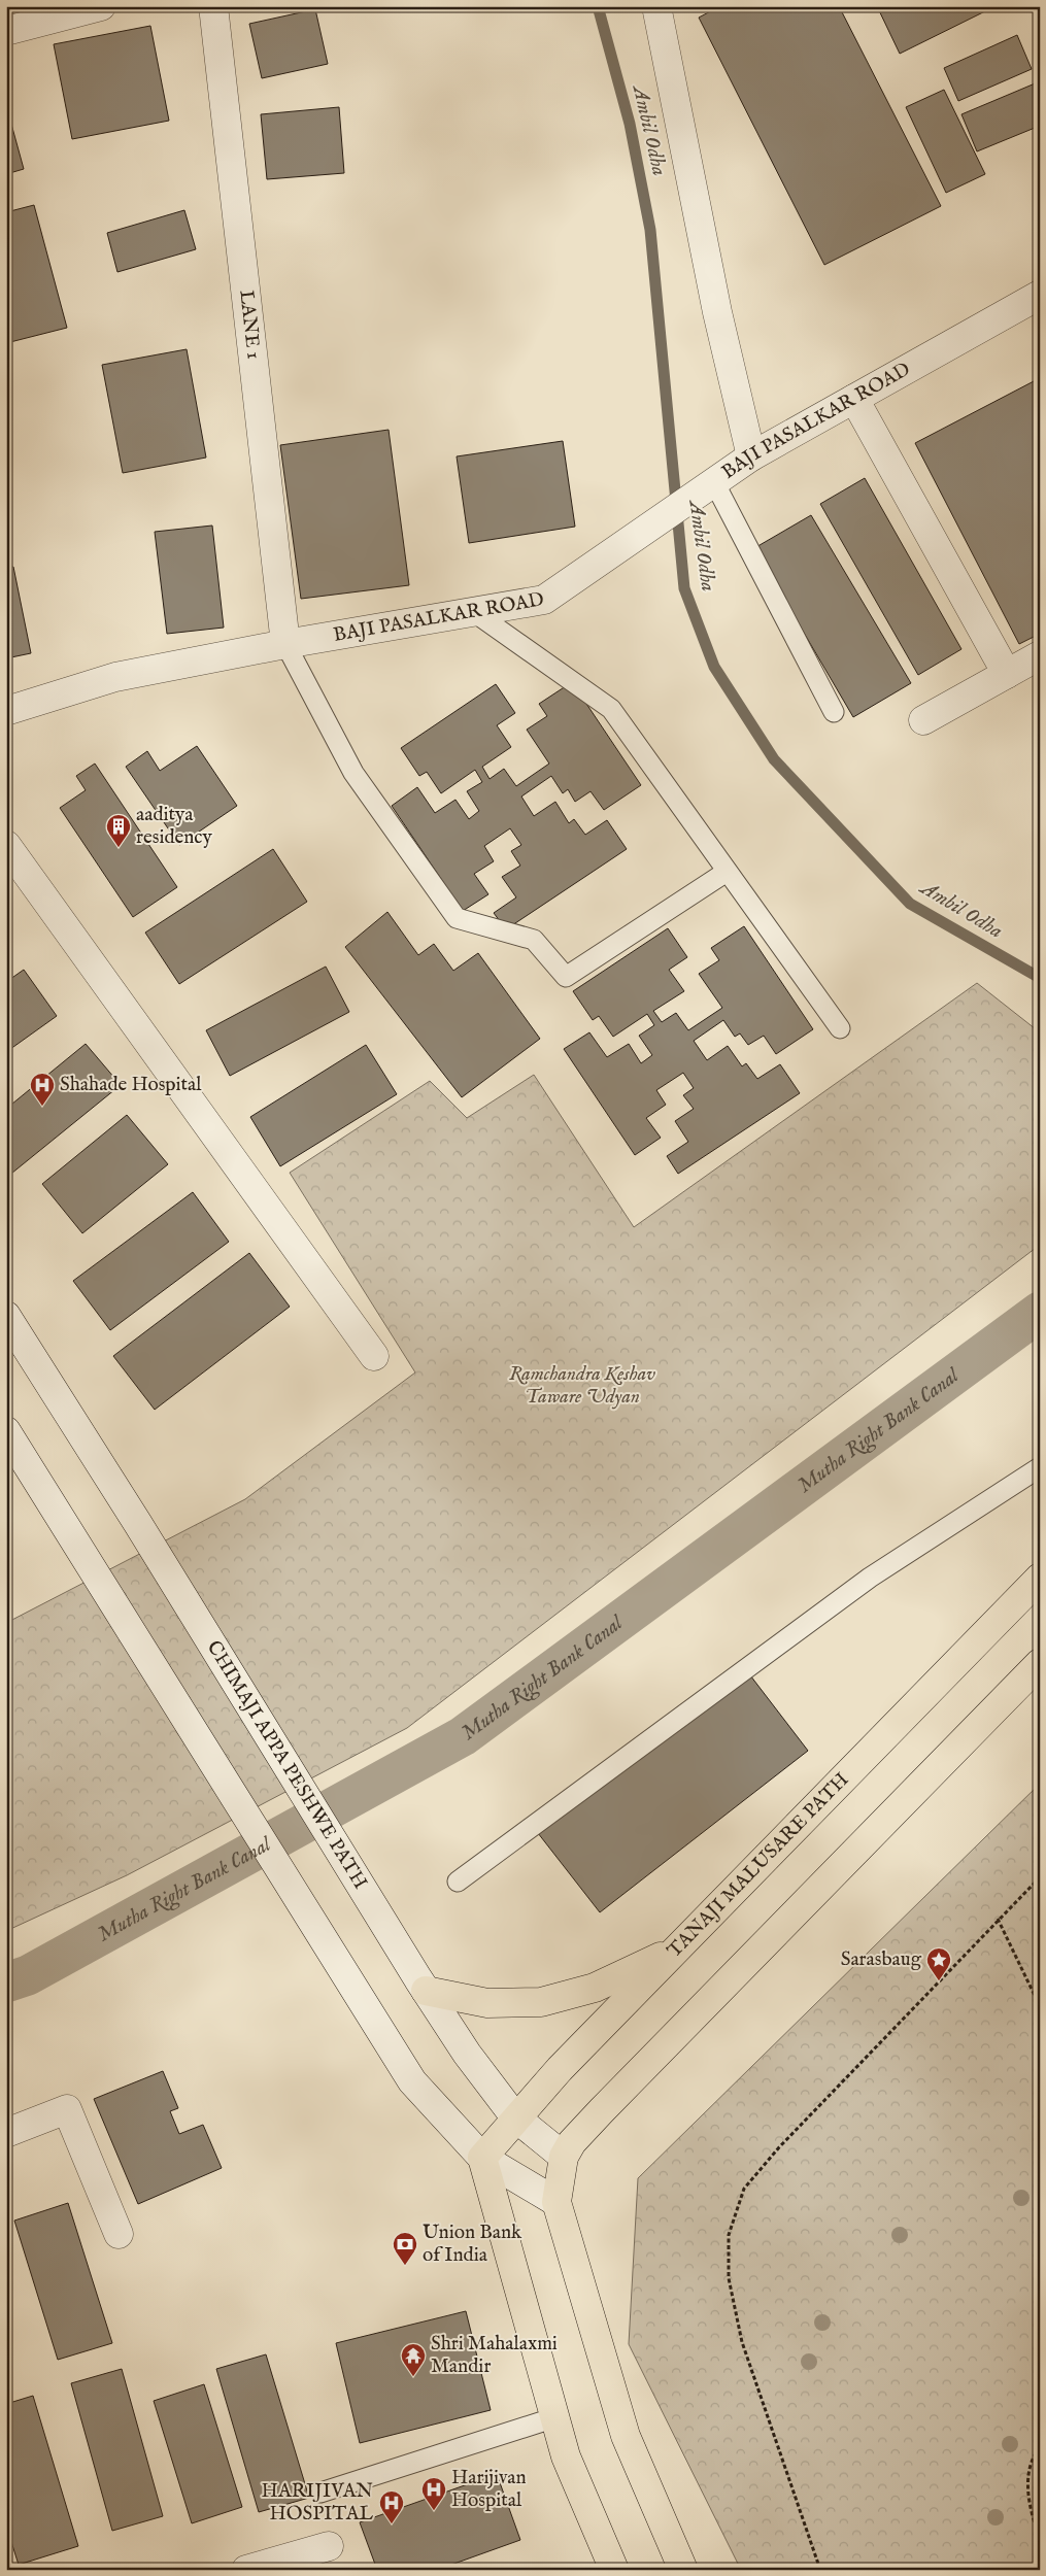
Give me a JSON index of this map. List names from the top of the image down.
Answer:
{
  "streets": {
    "main road": ["TANAJI MALUSARE PATH"],
    "street": ["LANE 1", "BAJI PASALKAR ROAD", "CHIMAJI APPA PESHWE PATH"]
  },
  "crossings": [
    ["LANE 1", "BAJI PASALKAR ROAD"],
    ["CHIMAJI APPA PESHWE PATH", "TANAJI MALUSARE PATH"]
  ],
  "water": ["Ambil Odha", "Mutha Right Bank Canal"],
  "parks": ["Ramchandra Keshav Taware Udyan"],
  "places": {
    "building": ["aaditya residency"],
    "hospital": ["Shahade Hospital", "Harijivan Hospital", "HARIJIVAN HOSPITAL"],
    "place": ["Sarasbaug"],
    "bank": ["Union Bank of India"],
    "temple": ["Shri Mahalaxmi Mandir"]
  }
}
